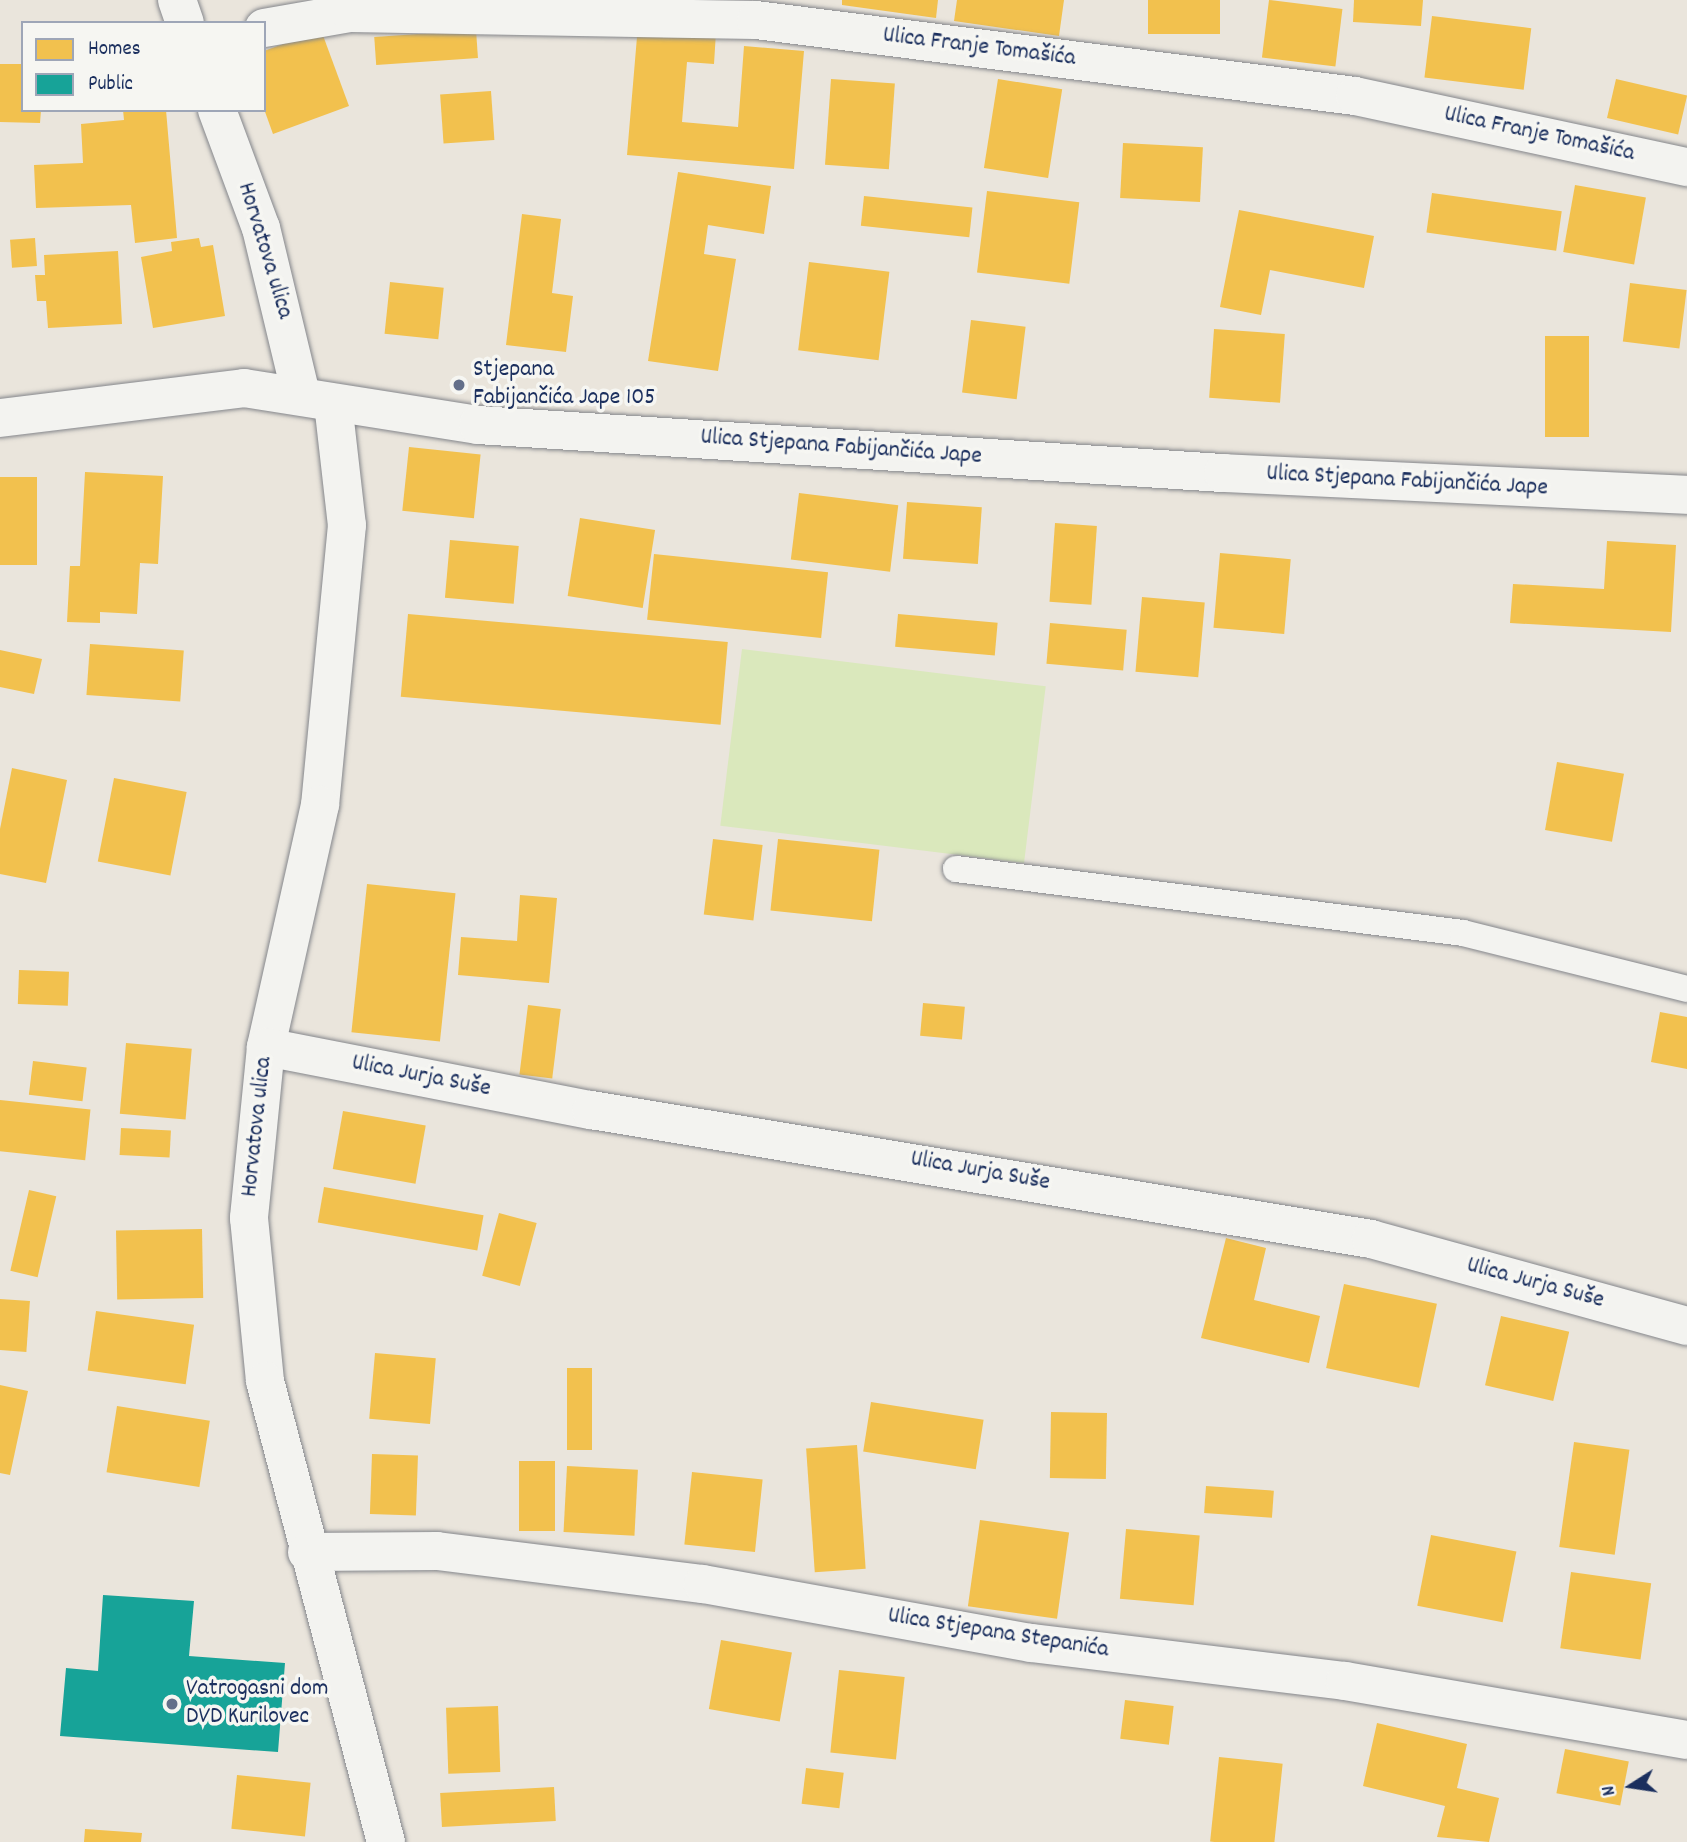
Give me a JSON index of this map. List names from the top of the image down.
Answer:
{
  "streets": {
    "street": [
      "Ulica Franje Tomašića",
      "Horvatova ulica",
      "Ulica Stjepana Fabijančića Jape",
      "Ulica Jurja Suše",
      "Ulica Stjepana Stepanića"
    ]
  },
  "crossings": [
    ["Horvatova ulica", "Ulica Stjepana Fabijančića Jape"],
    ["Horvatova ulica", "Ulica Jurja Suše"],
    ["Horvatova ulica", "Ulica Stjepana Stepanića"]
  ],
  "places": ["Stjepana Fabijančića Jape 105", "Vatrogasni dom DVD Kurilovec"],
  "legend": ["Homes", "Public"],
  "north": "left"
}
